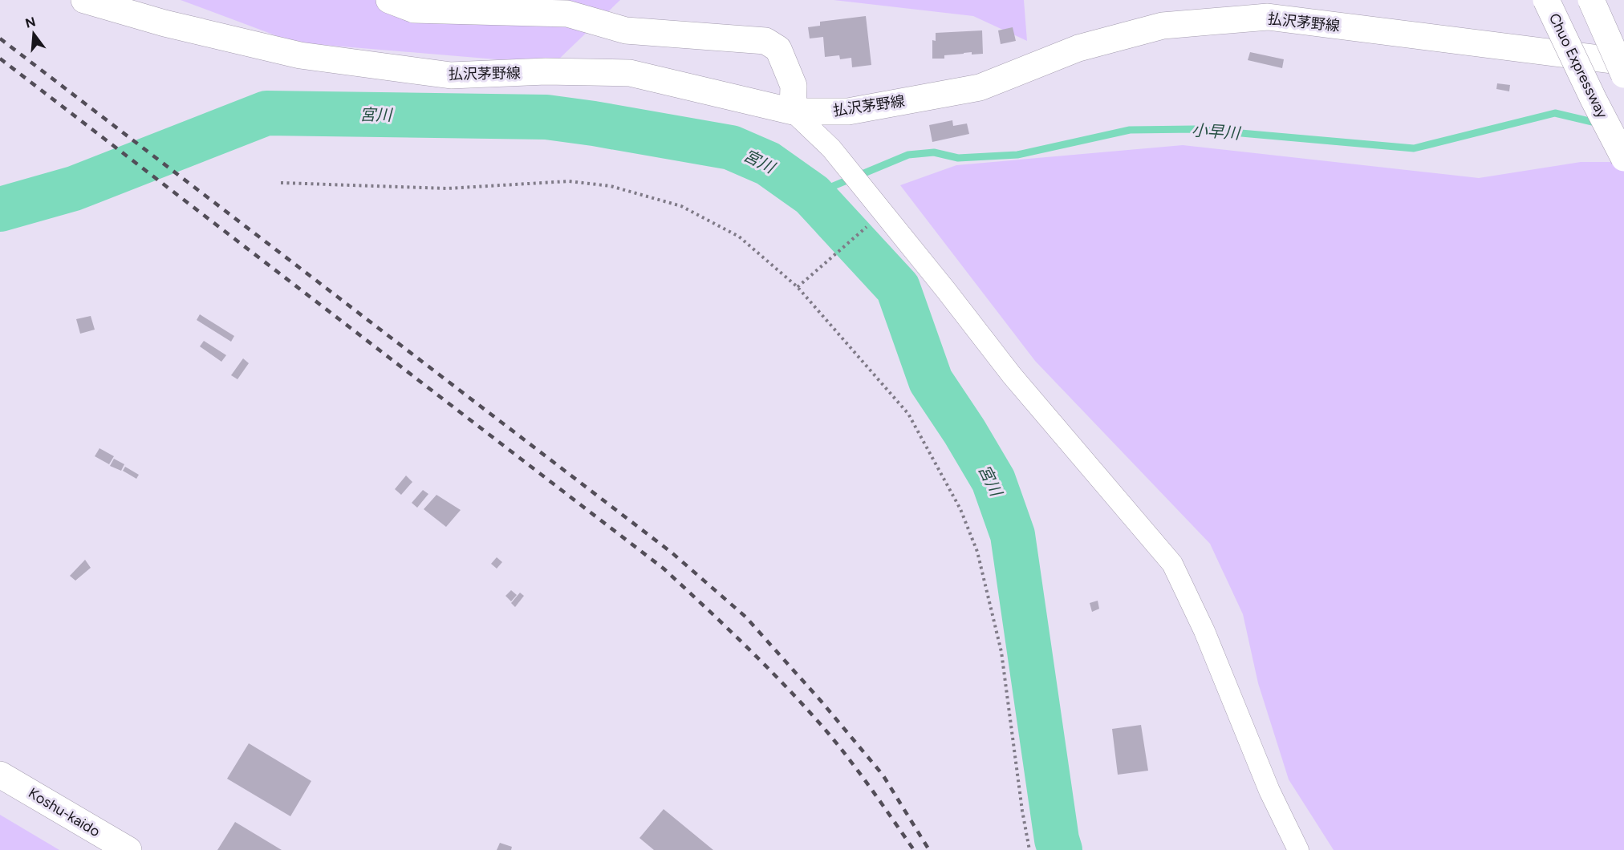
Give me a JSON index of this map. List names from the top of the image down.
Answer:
{
  "streets": {
    "main road": ["払沢茅野線", "Chuo Expressway", "Koshu-kaido"]
  },
  "water": ["宮川", "小早川"],
  "north": "top"
}
